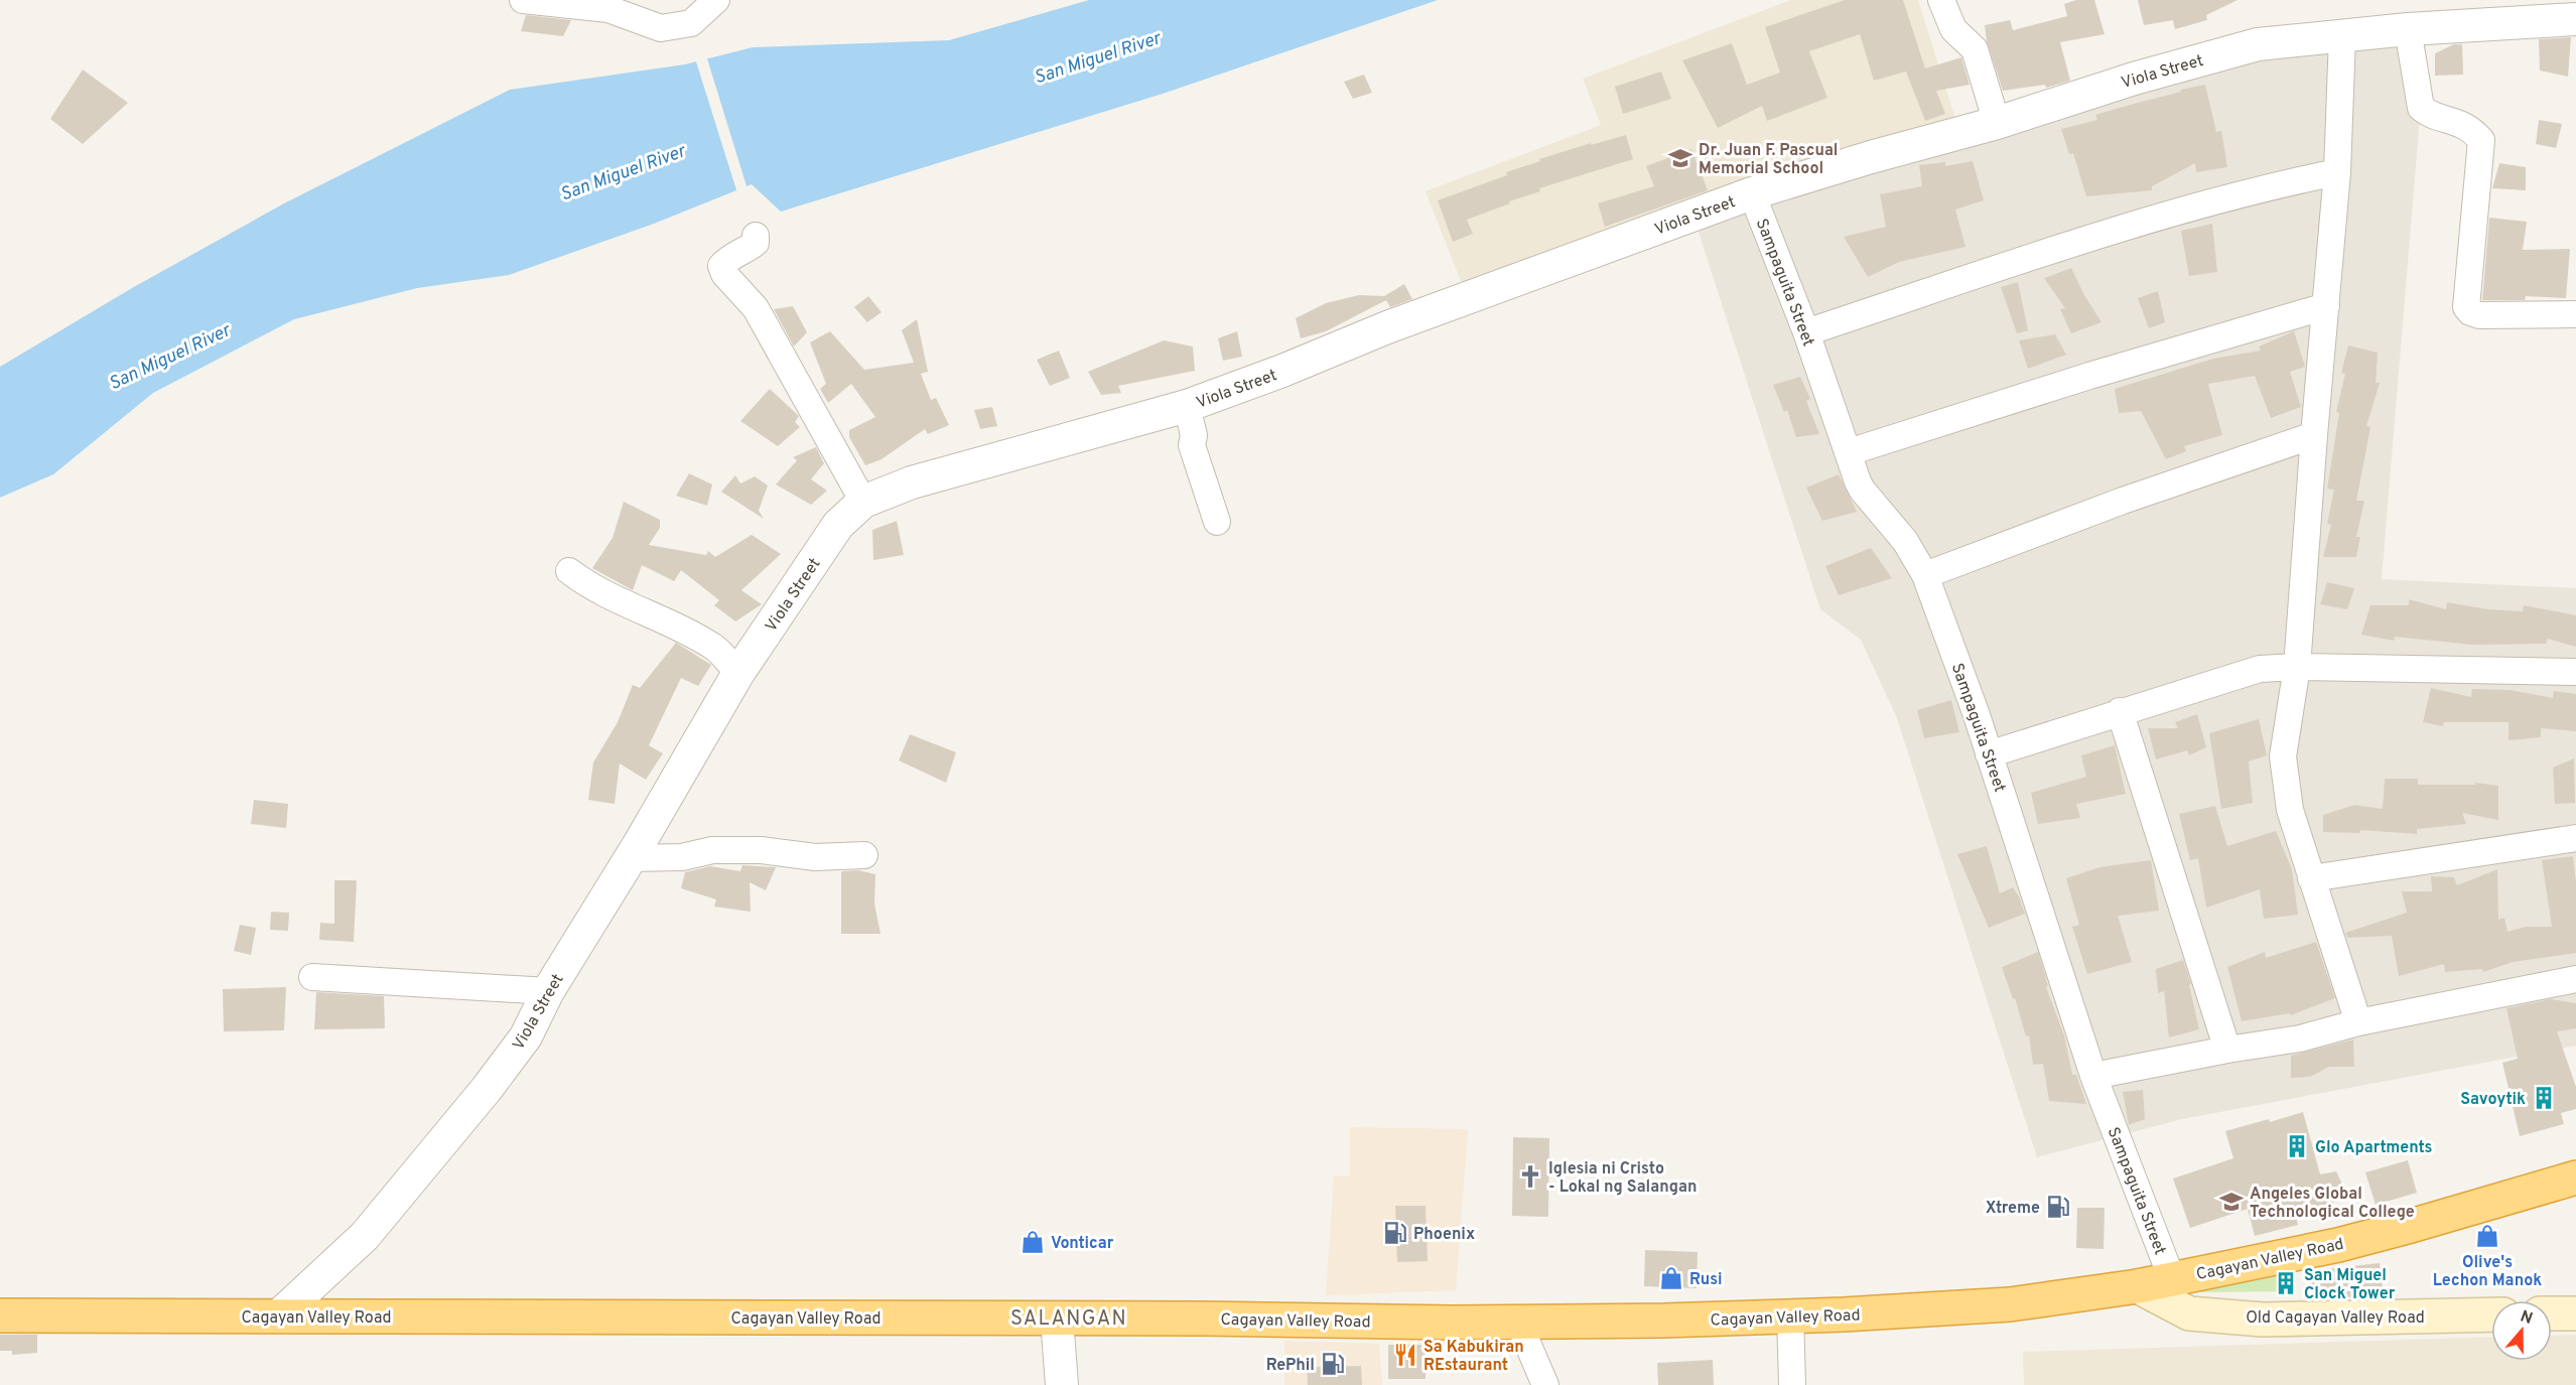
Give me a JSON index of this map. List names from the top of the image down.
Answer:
{
  "streets": {
    "highway": ["Cagayan Valley Road"],
    "main road": ["Old Cagayan Valley Road"],
    "street": ["Viola Street", "Sampaguita Street"]
  },
  "crossings": [
    ["Viola Street", "Sampaguita Street"],
    ["Viola Street", "Cagayan Valley Road"],
    ["Sampaguita Street", "Cagayan Valley Road"],
    ["Cagayan Valley Road", "Old Cagayan Valley Road"]
  ],
  "districts": ["SALANGAN"],
  "water": ["San Miguel River"],
  "places": {
    "school or university": ["Dr. Juan F. Pascual Memorial School", "Angeles Global Technological College"],
    "building": ["Savoytik", "Glo Apartments", "San Miguel Clock Tower"],
    "church": ["Iglesia ni Cristo - Lokal ng Salangan"],
    "fuel station": ["Xtreme", "Phoenix", "RePhil"],
    "shop": ["Olive's Lechon Manok", "Vonticar", "Rusi"],
    "restaurant": ["Sa Kabukiran REstaurant"]
  },
  "north": "top"
}
